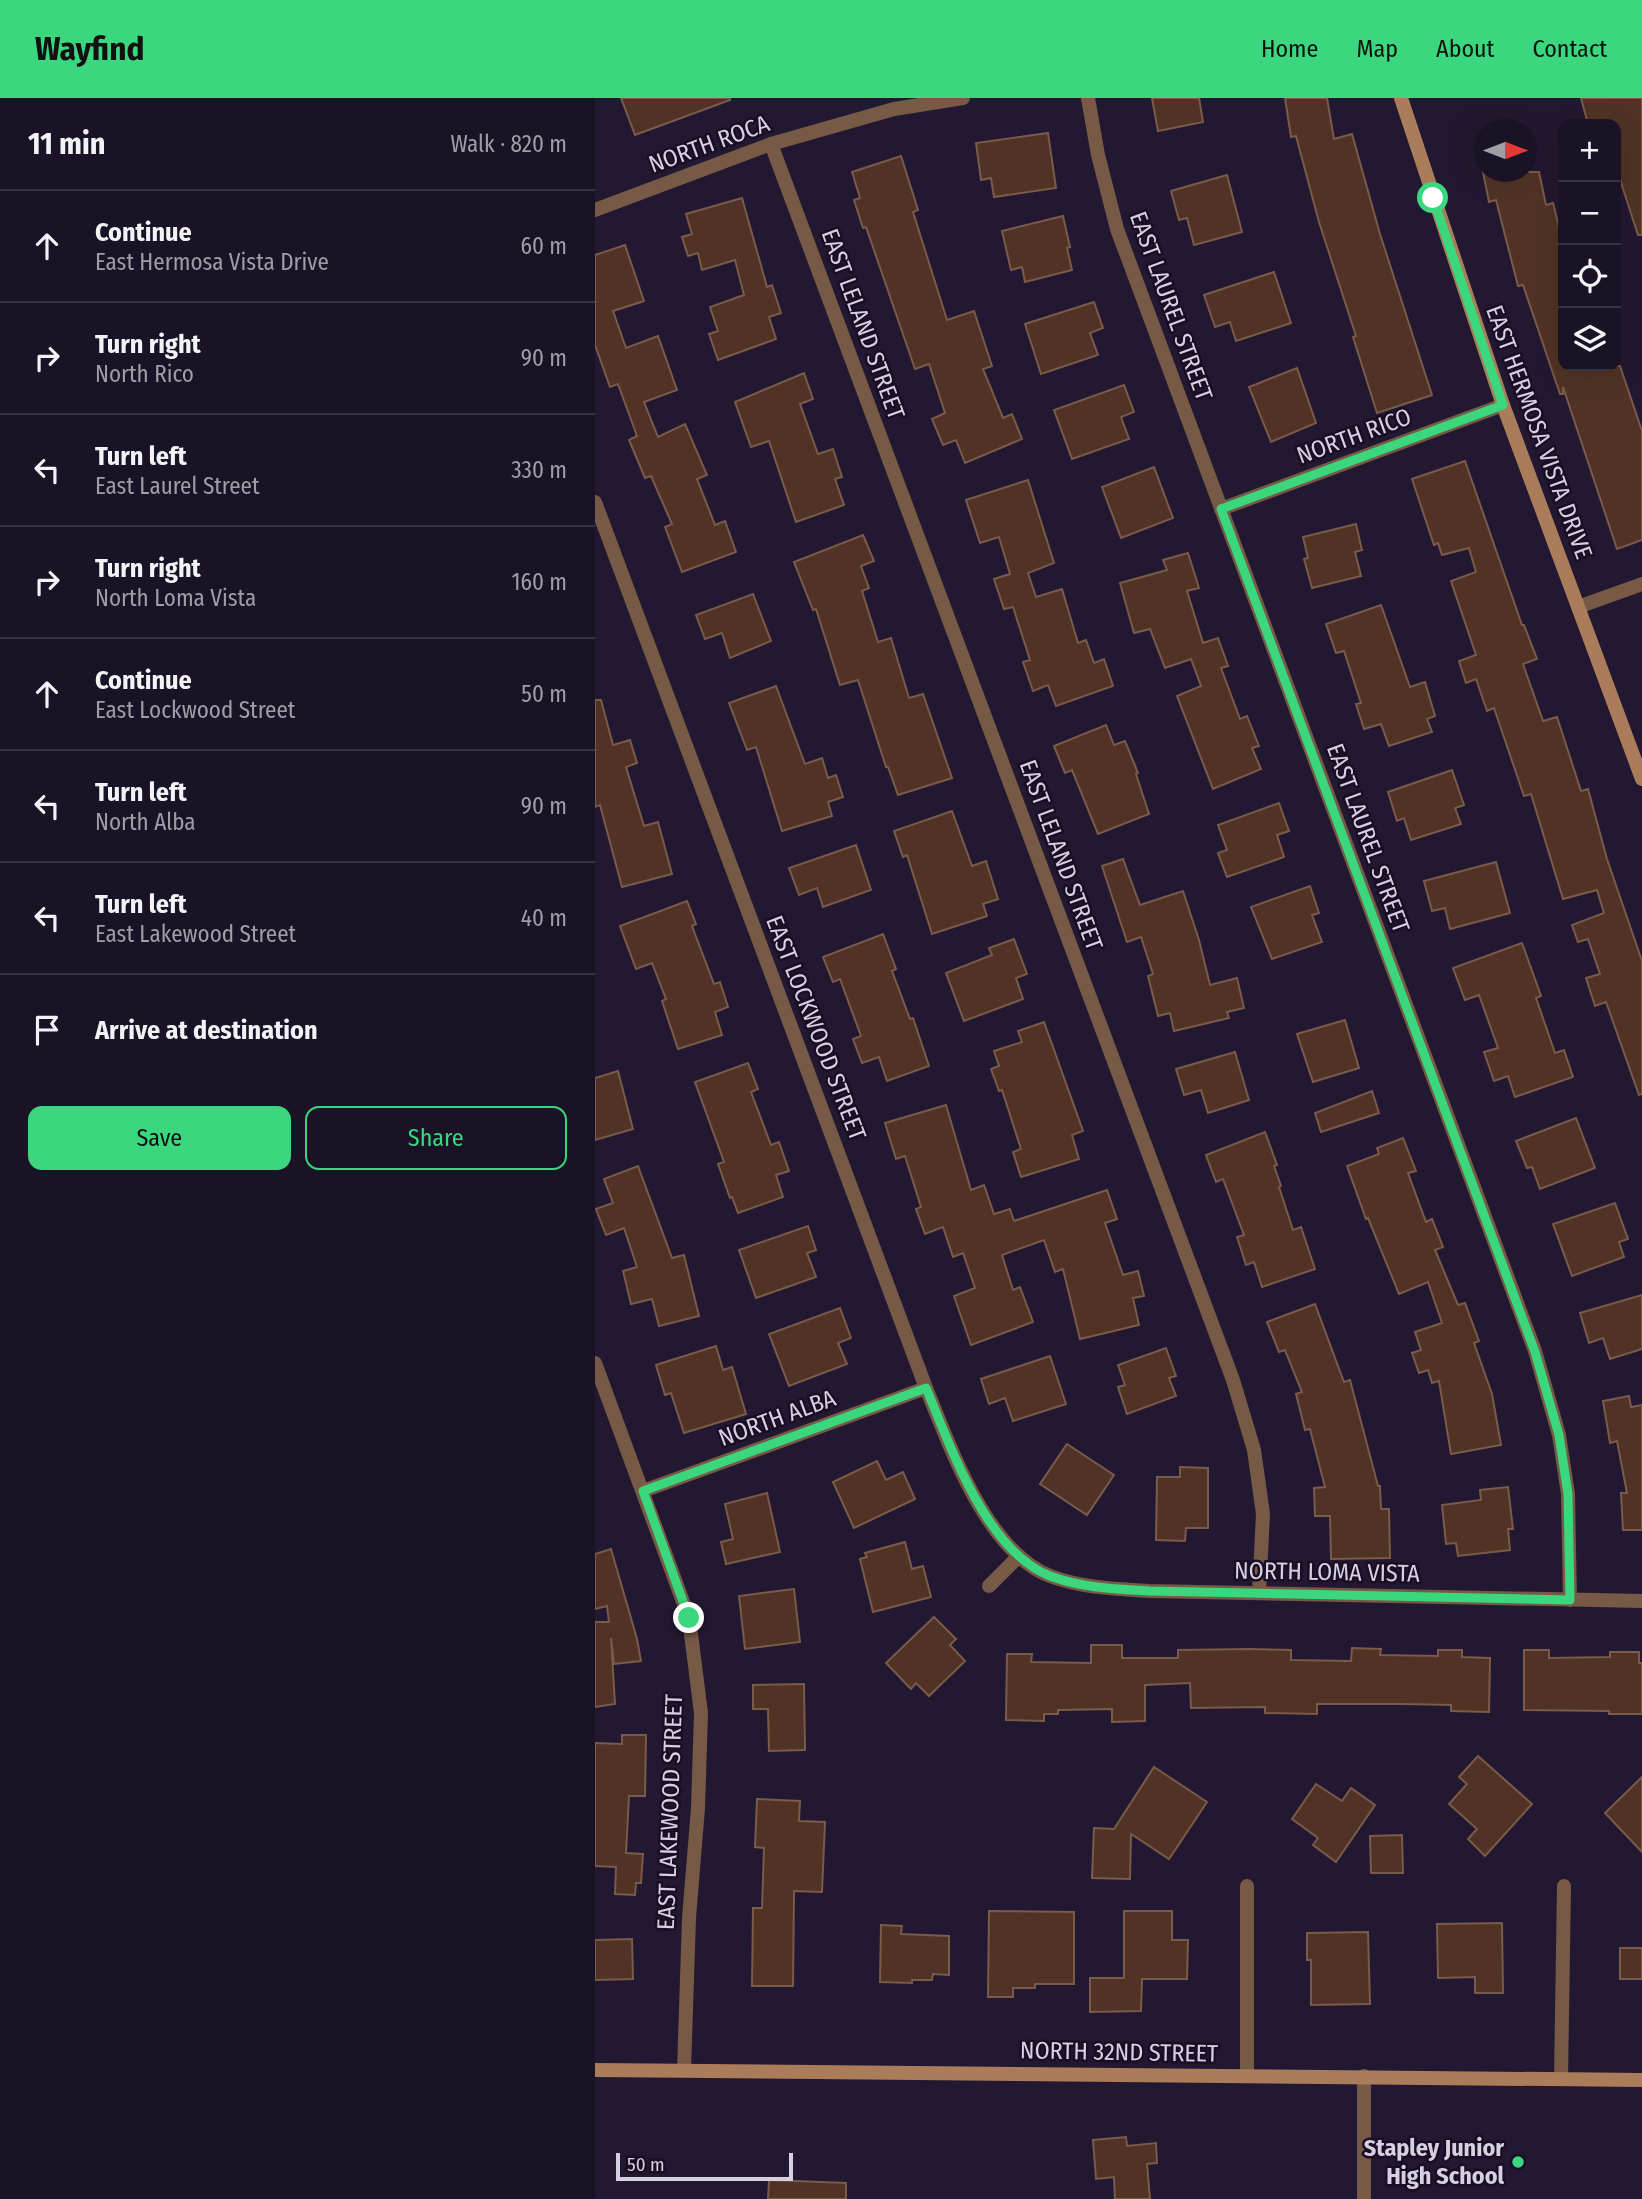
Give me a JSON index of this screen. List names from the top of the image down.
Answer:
{
  "streets": {
    "street": [
      "NORTH ROCA",
      "EAST LAUREL STREET",
      "EAST LELAND STREET",
      "EAST HERMOSA VISTA DRIVE",
      "NORTH RICO",
      "EAST LOCKWOOD STREET",
      "NORTH ALBA",
      "NORTH LOMA VISTA",
      "EAST LAKEWOOD STREET",
      "NORTH 32ND STREET"
    ]
  },
  "crossings": [
    ["NORTH ROCA", "EAST LELAND STREET"],
    ["EAST LAUREL STREET", "NORTH RICO"],
    ["EAST LAUREL STREET", "NORTH LOMA VISTA"],
    ["EAST LELAND STREET", "NORTH LOMA VISTA"],
    ["EAST HERMOSA VISTA DRIVE", "NORTH RICO"],
    ["EAST LOCKWOOD STREET", "NORTH ALBA"],
    ["EAST LOCKWOOD STREET", "NORTH LOMA VISTA"],
    ["NORTH ALBA", "EAST LAKEWOOD STREET"],
    ["EAST LAKEWOOD STREET", "NORTH 32ND STREET"]
  ],
  "places": ["Stapley Junior High School"],
  "scale_bar": "50 m",
  "north": "right",
  "page": {
    "header": "Wayfind",
    "nav": [
      "Home",
      "Map",
      "About",
      "Contact"
    ],
    "heading": ["11 min", "Walk · 820 m"],
    "map_buttons": ["+", "−"],
    "list": [
      ["Continue", "East Hermosa Vista Drive", "60 m"],
      ["Turn right", "North Rico", "90 m"],
      ["Turn left", "East Laurel Street", "330 m"],
      ["Turn right", "North Loma Vista", "160 m"],
      ["Continue", "East Lockwood Street", "50 m"],
      ["Turn left", "North Alba", "90 m"],
      ["Turn left", "East Lakewood Street", "40 m"],
      "Arrive at destination"
    ],
    "buttons": ["Save", "Share"],
    "scale": "50 m"
  }
}
